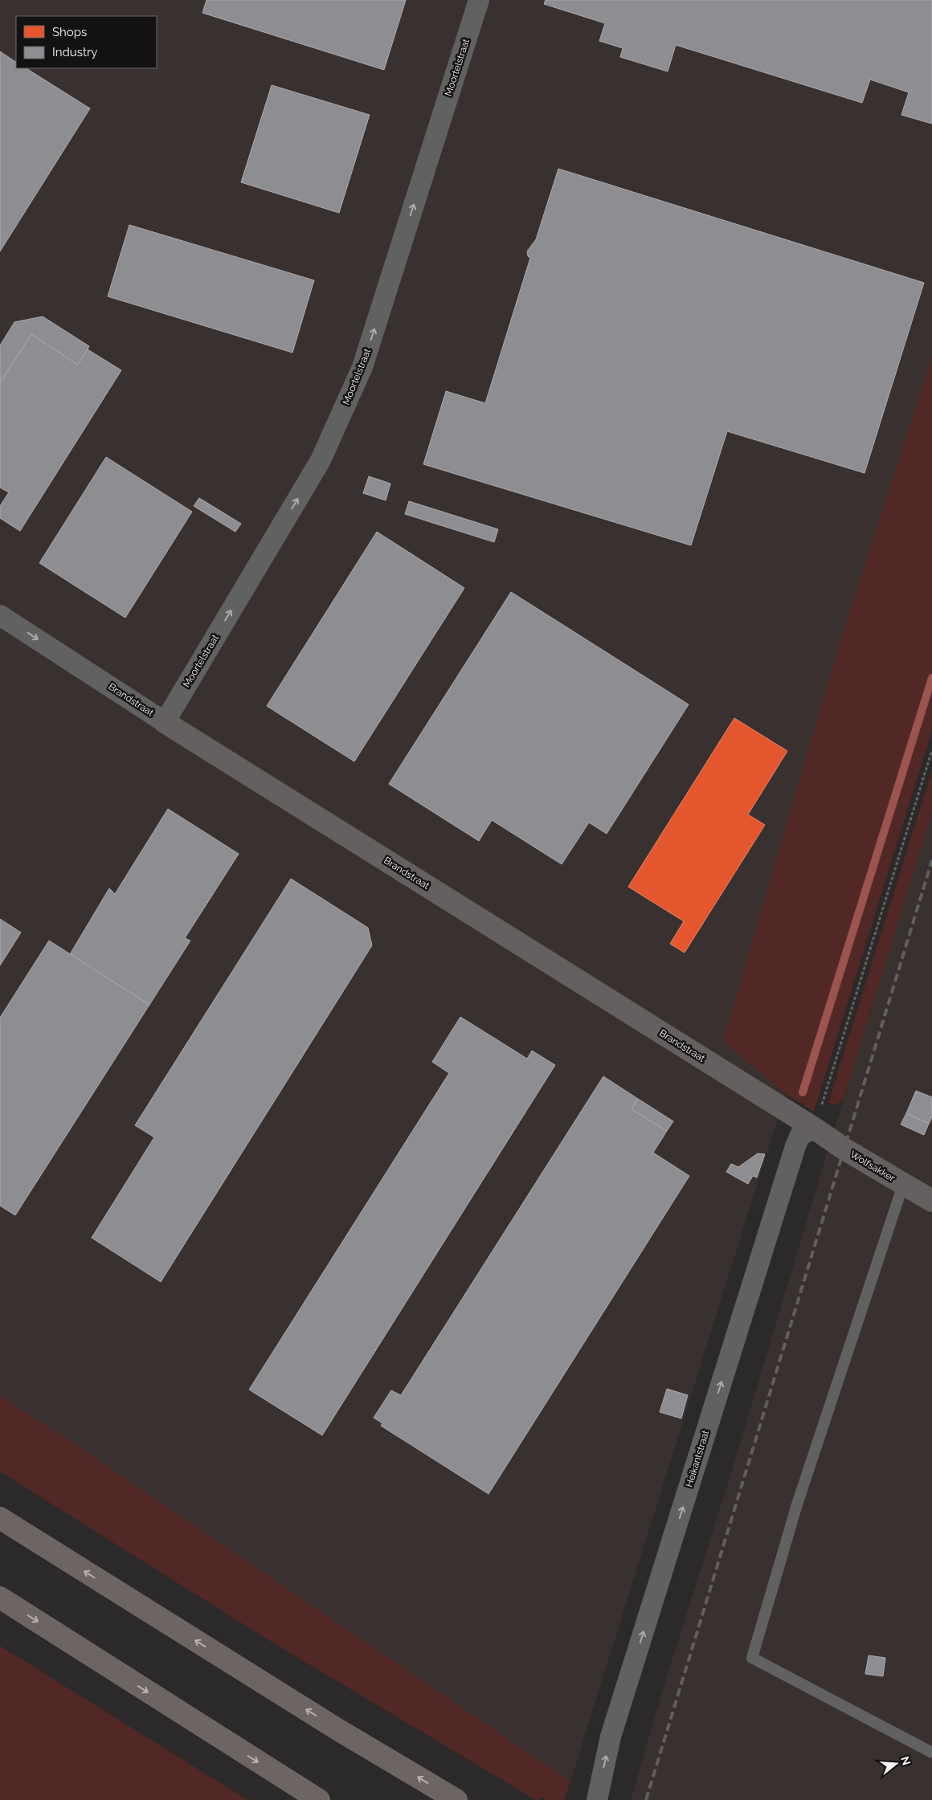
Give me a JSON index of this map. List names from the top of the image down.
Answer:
{
  "streets": {
    "street": [
      "Moortelstraat",
      "Brandstraat",
      "Wolfsakker",
      "Heikantstraat"
    ]
  },
  "crossings": [
    ["Moortelstraat", "Brandstraat"],
    ["Brandstraat", "Wolfsakker"],
    ["Brandstraat", "Heikantstraat"],
    ["Wolfsakker", "Heikantstraat"]
  ],
  "one_way": ["Moortelstraat", "Heikantstraat"],
  "legend": ["Shops", "Industry"],
  "north": "right"
}
